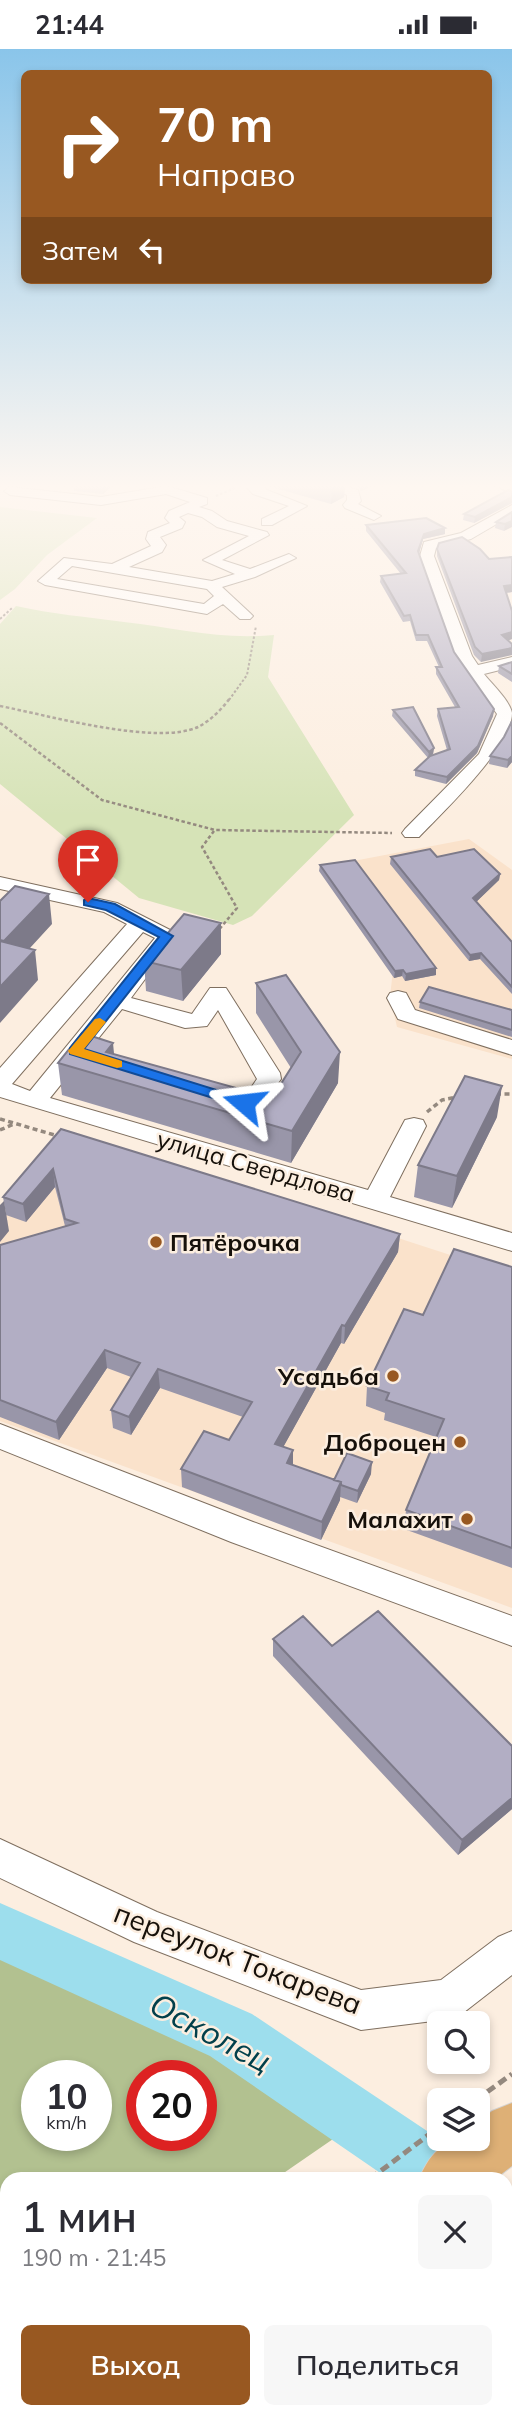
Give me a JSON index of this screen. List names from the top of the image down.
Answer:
{
  "streets": {
    "street": ["улица Свердлова", "переулок Токарева"]
  },
  "water": ["Осколец"],
  "places": [
    "Пятёрочка",
    "Усадьба",
    "Доброцен",
    "Малахит"
  ],
  "page": {
    "status": "21:44",
    "turn": ["70 m", "Направо"],
    "then": "Затем",
    "speed": "10 km/h",
    "limit": "20",
    "heading": ["1 мин", "190 m · 21:45"],
    "buttons": ["Выход", "Поделиться"]
  }
}
